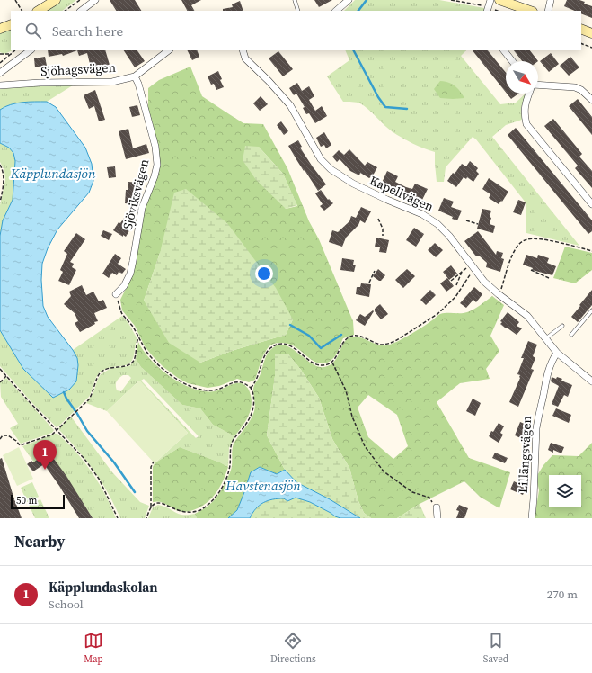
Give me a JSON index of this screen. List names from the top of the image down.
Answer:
{
  "streets": {
    "street": [
      "Sjöhagsvägen",
      "Kapellvägen",
      "Sjöviksvägen",
      "Lillängsvägen"
    ]
  },
  "crossings": [
    ["Sjöhagsvägen", "Sjöviksvägen"],
    ["Kapellvägen", "Lillängsvägen"]
  ],
  "water": ["Käpplundasjön", "Havstenasjön"],
  "scale_bar": "50 m",
  "north": "bottom right",
  "page": {
    "search": "Search here",
    "pins": "1",
    "scale": "50 m",
    "heading": "Nearby",
    "list": [
      {
        "mark": "1",
        "name": "Käpplundaskolan",
        "note": "School",
        "value": "270 m"
      }
    ],
    "nav": ["Map", "Directions", "Saved"]
  }
}
